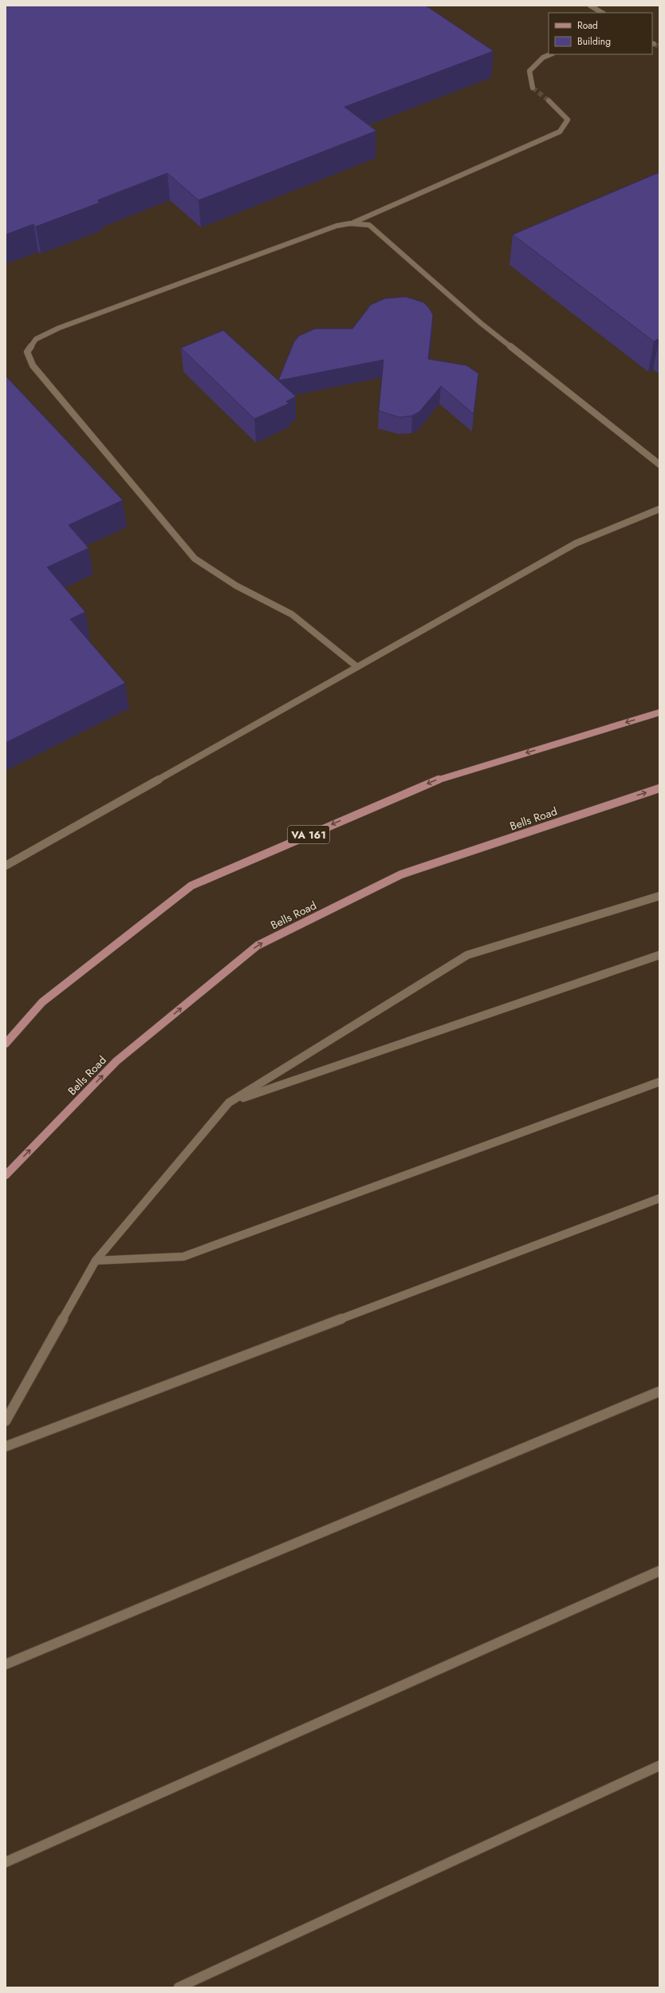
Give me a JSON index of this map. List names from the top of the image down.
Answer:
{
  "streets": {
    "main road": ["Bells Road", "VA 161"]
  },
  "one_way": ["Bells Road"],
  "legend": ["Road", "Building"]
}
